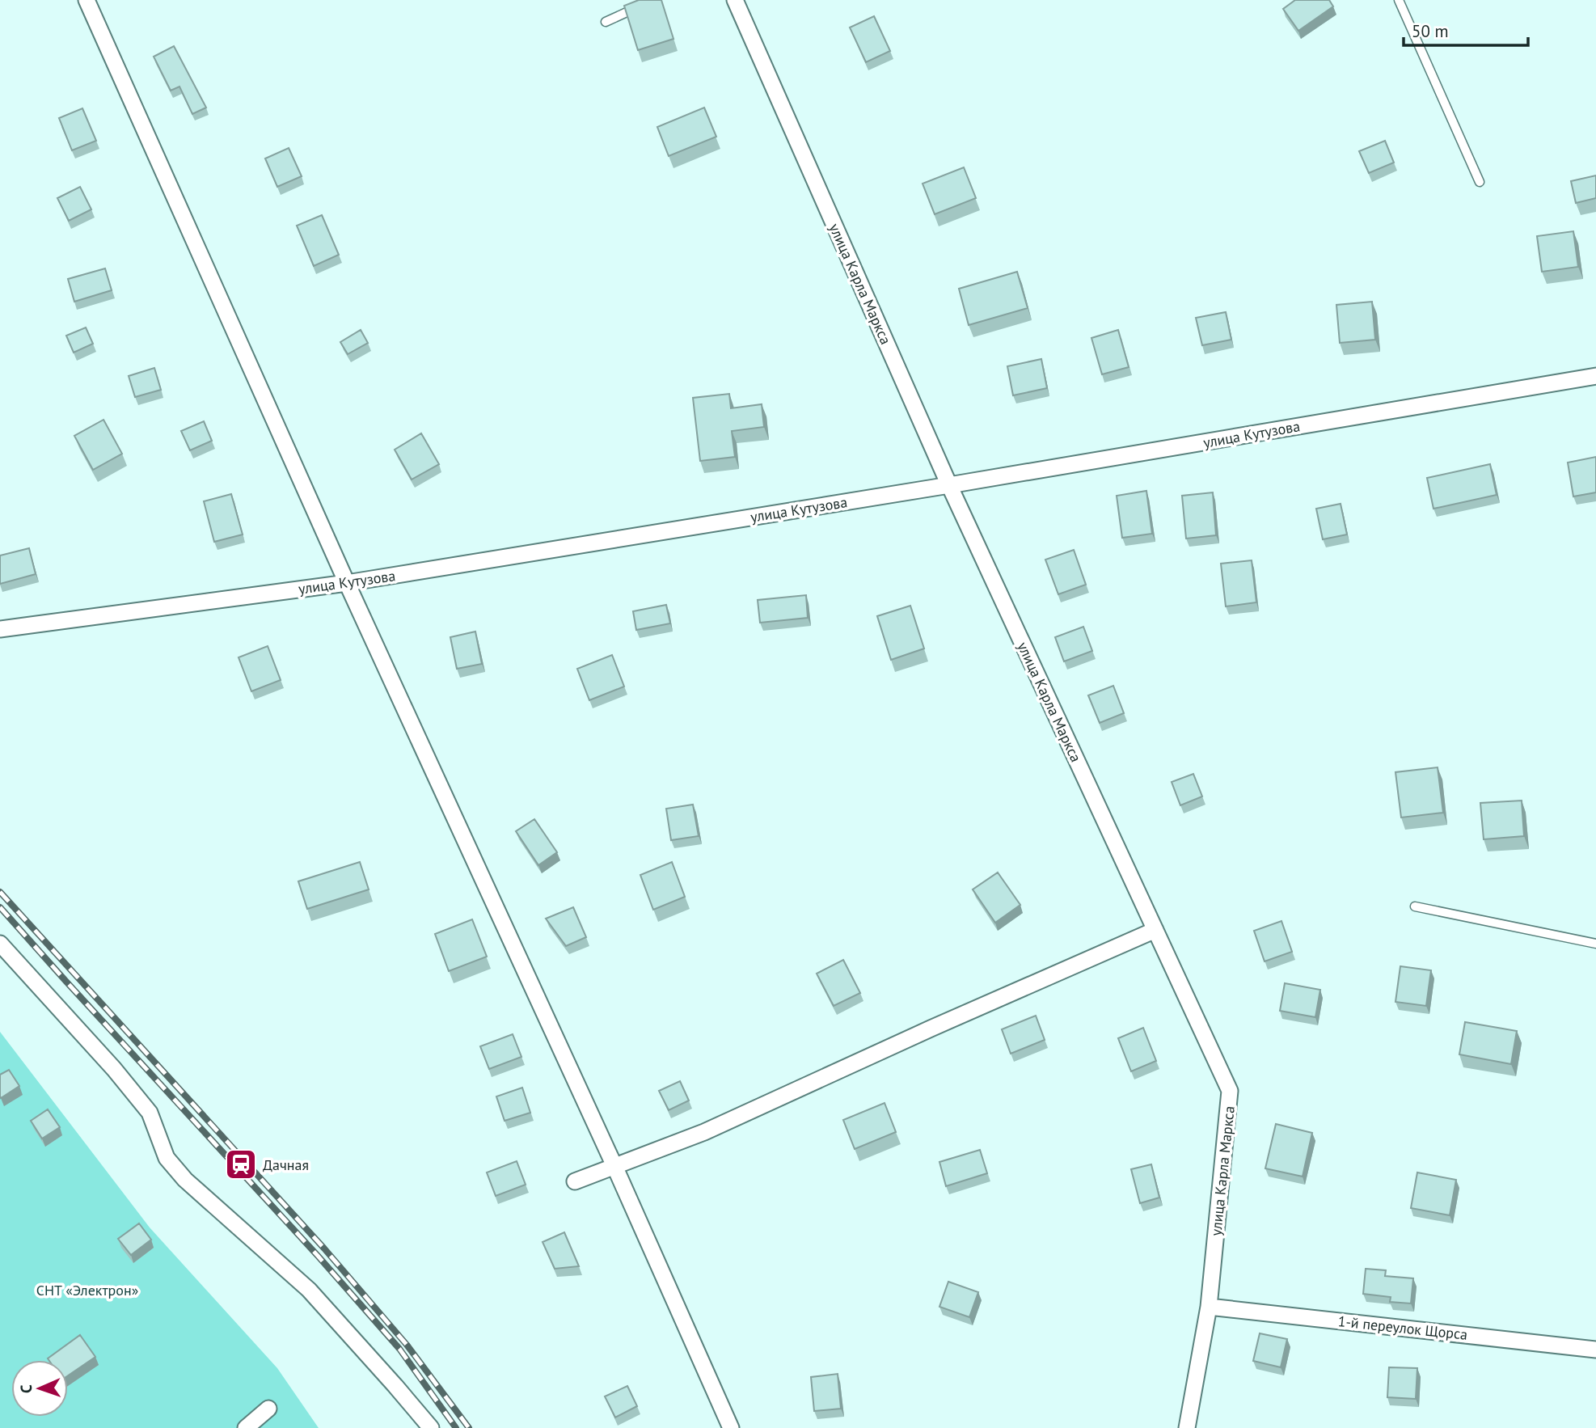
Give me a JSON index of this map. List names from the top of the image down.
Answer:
{
  "streets": {
    "street": ["улица Карла Маркса", "улица Кутузова", "1-й переулок Щорса"]
  },
  "crossings": [
    ["улица Карла Маркса", "улица Кутузова"],
    ["улица Карла Маркса", "1-й переулок Щорса"]
  ],
  "parks": ["СНТ «Электрон»"],
  "places": {
    "station": ["Дачная"]
  },
  "scale_bar": "50 m",
  "north": "left"
}
